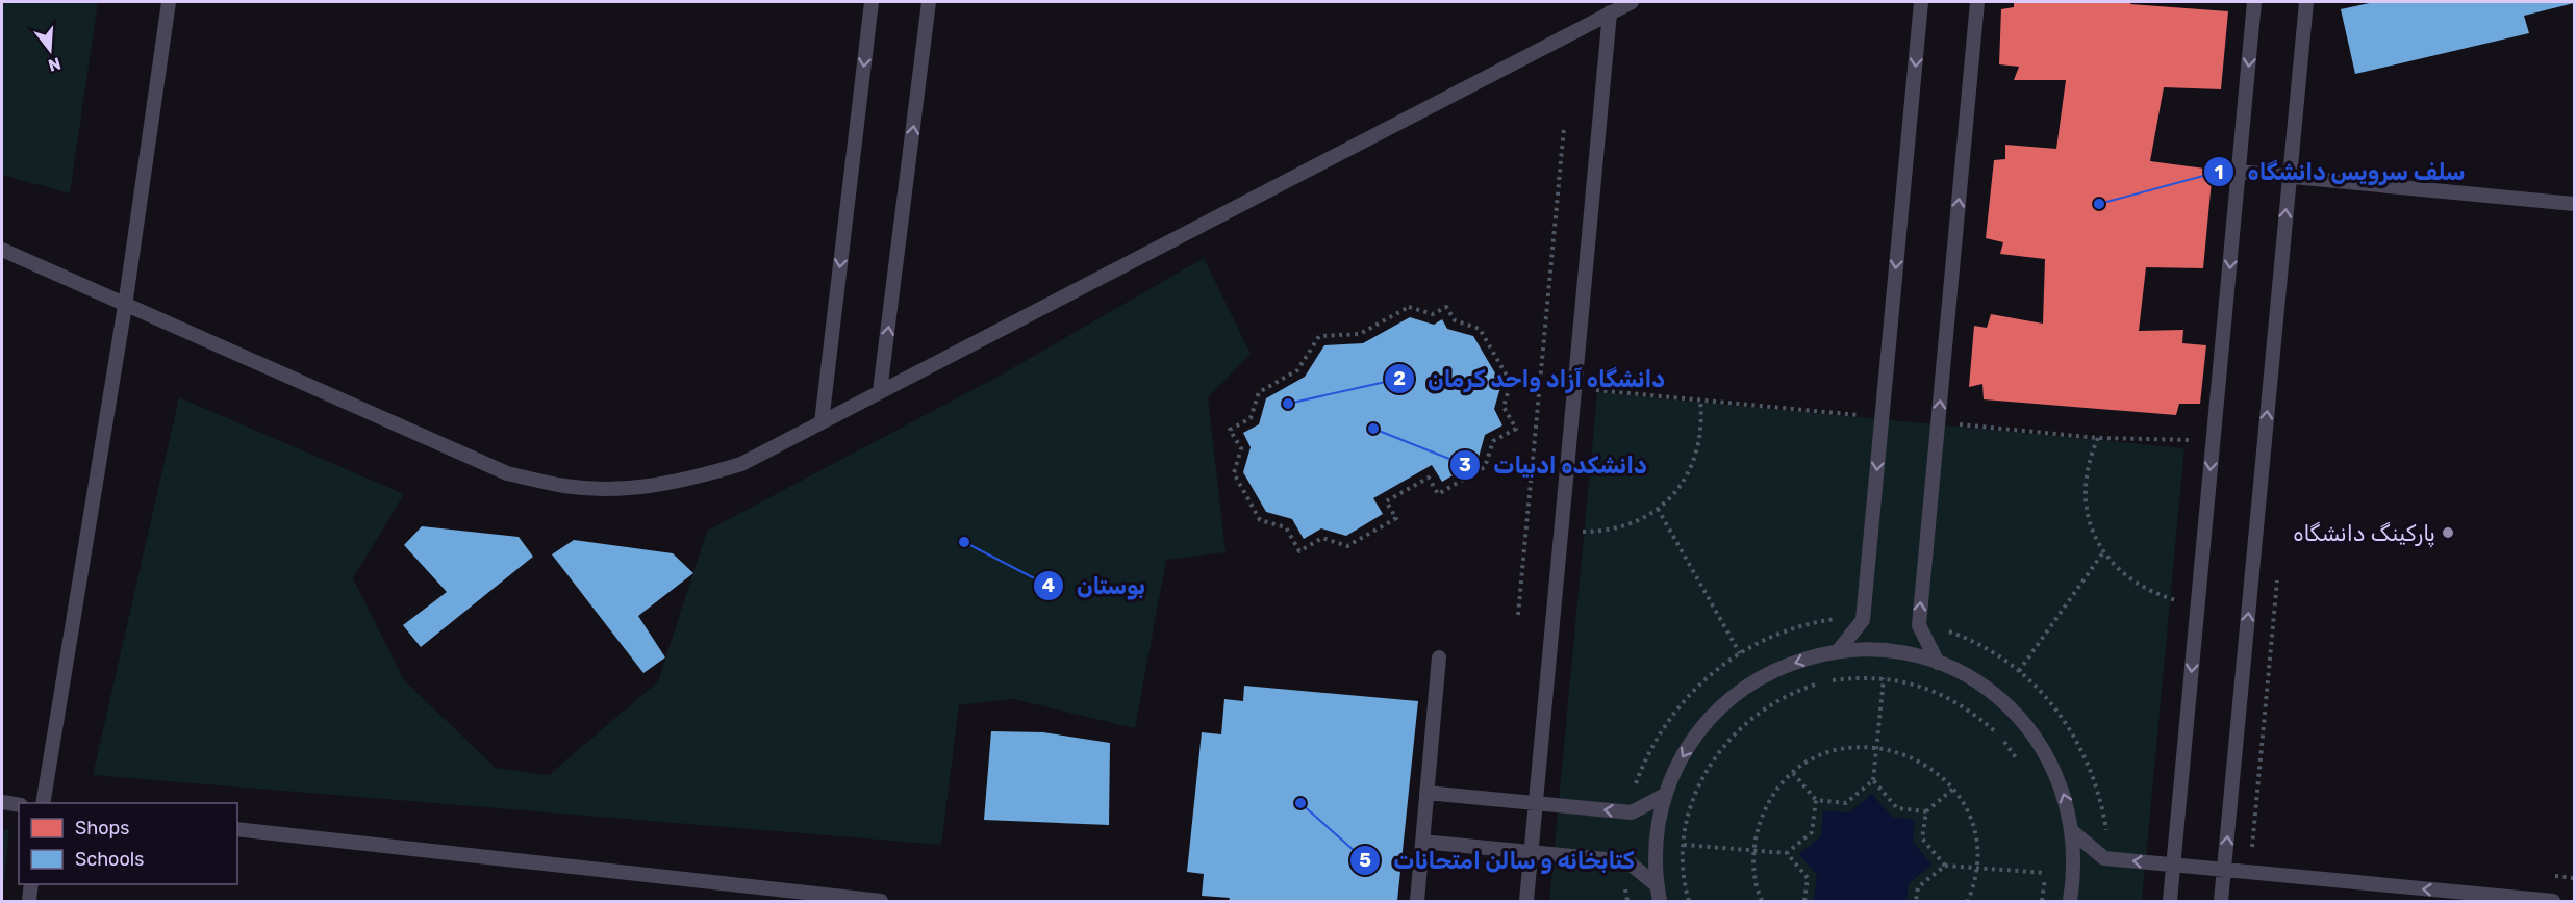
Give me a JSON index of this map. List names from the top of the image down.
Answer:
{
  "places": [
    "سلف سرویس دانشگاه",
    "دانشگاه آزاد واحد کرمان",
    "دانشکده ادبیات",
    "پارکینگ دانشگاه",
    "بوستان",
    "کتابخانه و سالن امتحانات"
  ],
  "legend": ["Shops", "Schools"],
  "north": "bottom"
}
